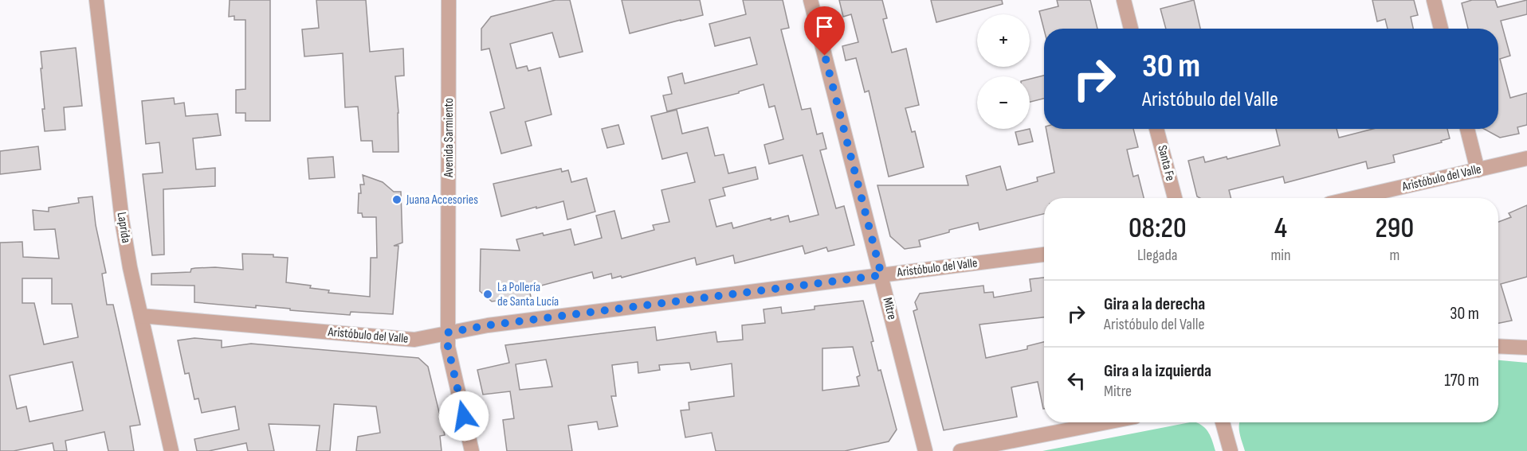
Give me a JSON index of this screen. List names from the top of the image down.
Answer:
{
  "streets": {
    "street": [
      "Avenida Sarmiento",
      "Santa Fe",
      "Aristóbulo del Valle",
      "Laprida",
      "Mitre"
    ]
  },
  "crossings": [
    ["Avenida Sarmiento", "Aristóbulo del Valle"],
    ["Aristóbulo del Valle", "Laprida"],
    ["Aristóbulo del Valle", "Mitre"]
  ],
  "places": ["Juana Accesories", "La Pollería de Santa Lucía"],
  "page": {
    "map_buttons": ["+", "−"],
    "turn": ["30 m", "Aristóbulo del Valle"],
    "eta": [
      "08:20",
      "Llegada",
      "4",
      "min",
      "290",
      "m"
    ],
    "list": [
      {
        "name": "Gira a la derecha",
        "note": "Aristóbulo del Valle",
        "value": "30 m"
      },
      {
        "name": "Gira a la izquierda",
        "note": "Mitre",
        "value": "170 m"
      }
    ]
  }
}
